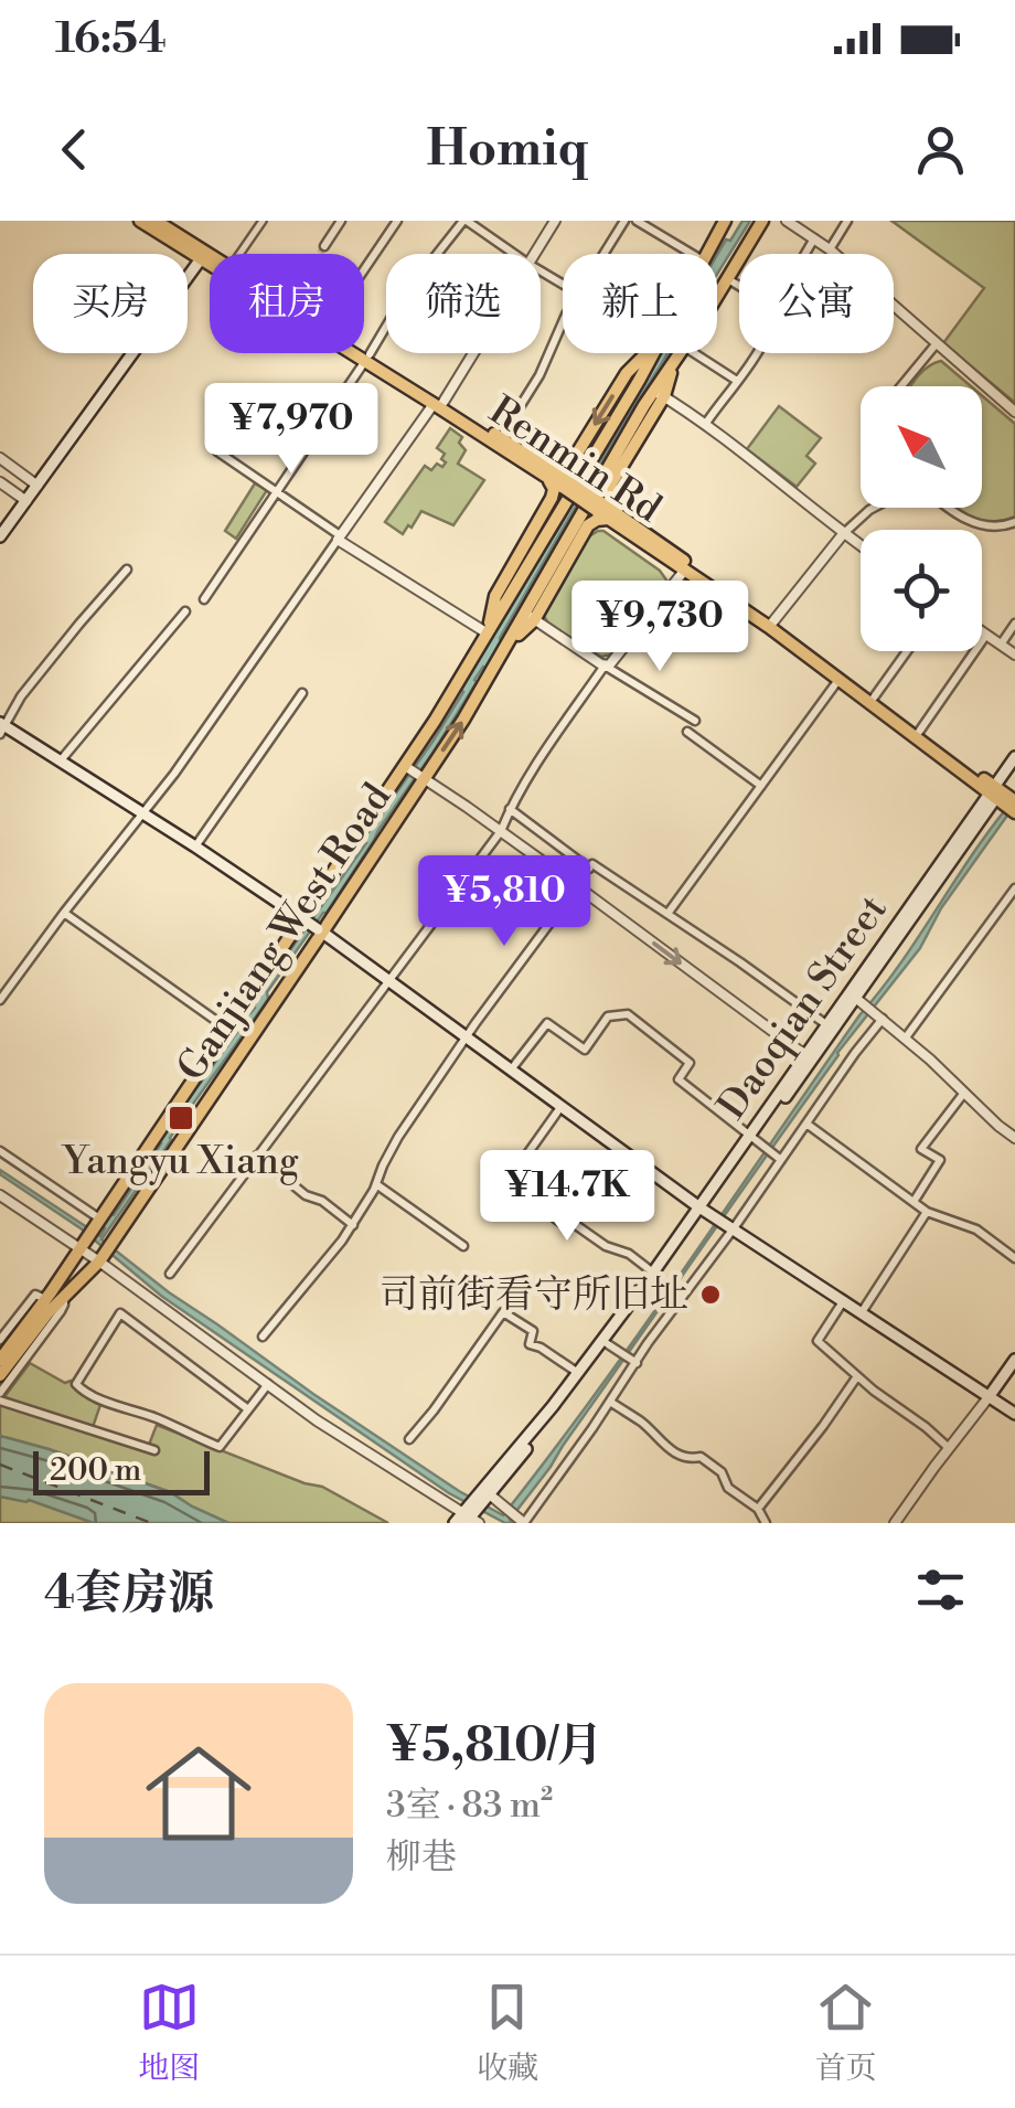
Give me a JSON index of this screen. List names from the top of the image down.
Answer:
{
  "streets": {
    "main road": ["Renmin Rd", "Ganjiang West Road", "Daoqian Street"]
  },
  "crossings": [
    ["Renmin Rd", "Daoqian Street"]
  ],
  "places": {
    "transit": ["Yangyu Xiang"],
    "other": ["司前街看守所旧址"]
  },
  "scale_bar": "200 m",
  "north": "top left",
  "page": {
    "status": "16:54",
    "header": "Homiq",
    "chip": [
      "买房",
      "租房",
      "筛选",
      "新上",
      "公寓"
    ],
    "price": [
      "¥7,970",
      "¥9,730",
      "¥5,810",
      "¥14.7K"
    ],
    "scale": "200 m",
    "heading": "4套房源",
    "list": [
      {
        "name": "¥5,810/月",
        "note": "3室 · 83 m² · 柳巷"
      }
    ],
    "tabs": ["地图", "收藏", "首页"]
  }
}
